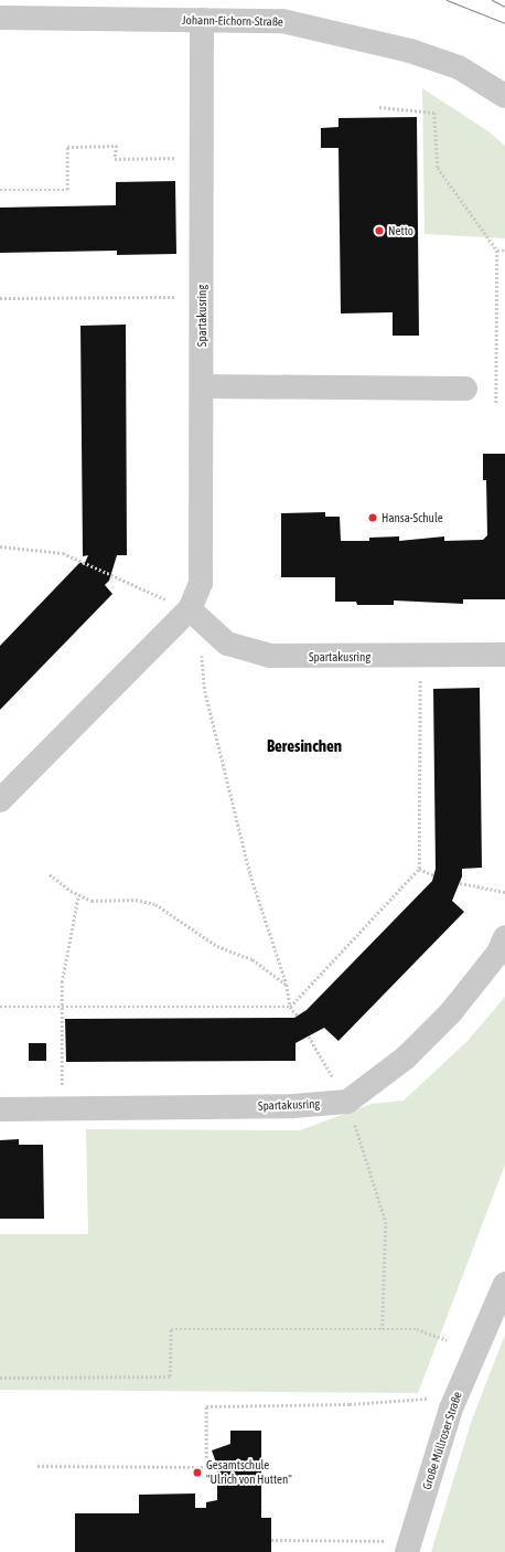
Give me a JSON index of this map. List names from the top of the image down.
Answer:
{
  "streets": {
    "street": ["Johann-Eichorn-Straße", "Spartakusring", "Große Müllroser Straße"]
  },
  "crossings": [
    ["Johann-Eichorn-Straße", "Spartakusring"]
  ],
  "districts": ["Beresinchen"],
  "places": ["Netto", "Hansa-Schule", "Gesamtschule \"Ulrich von Hutten\""]
}
